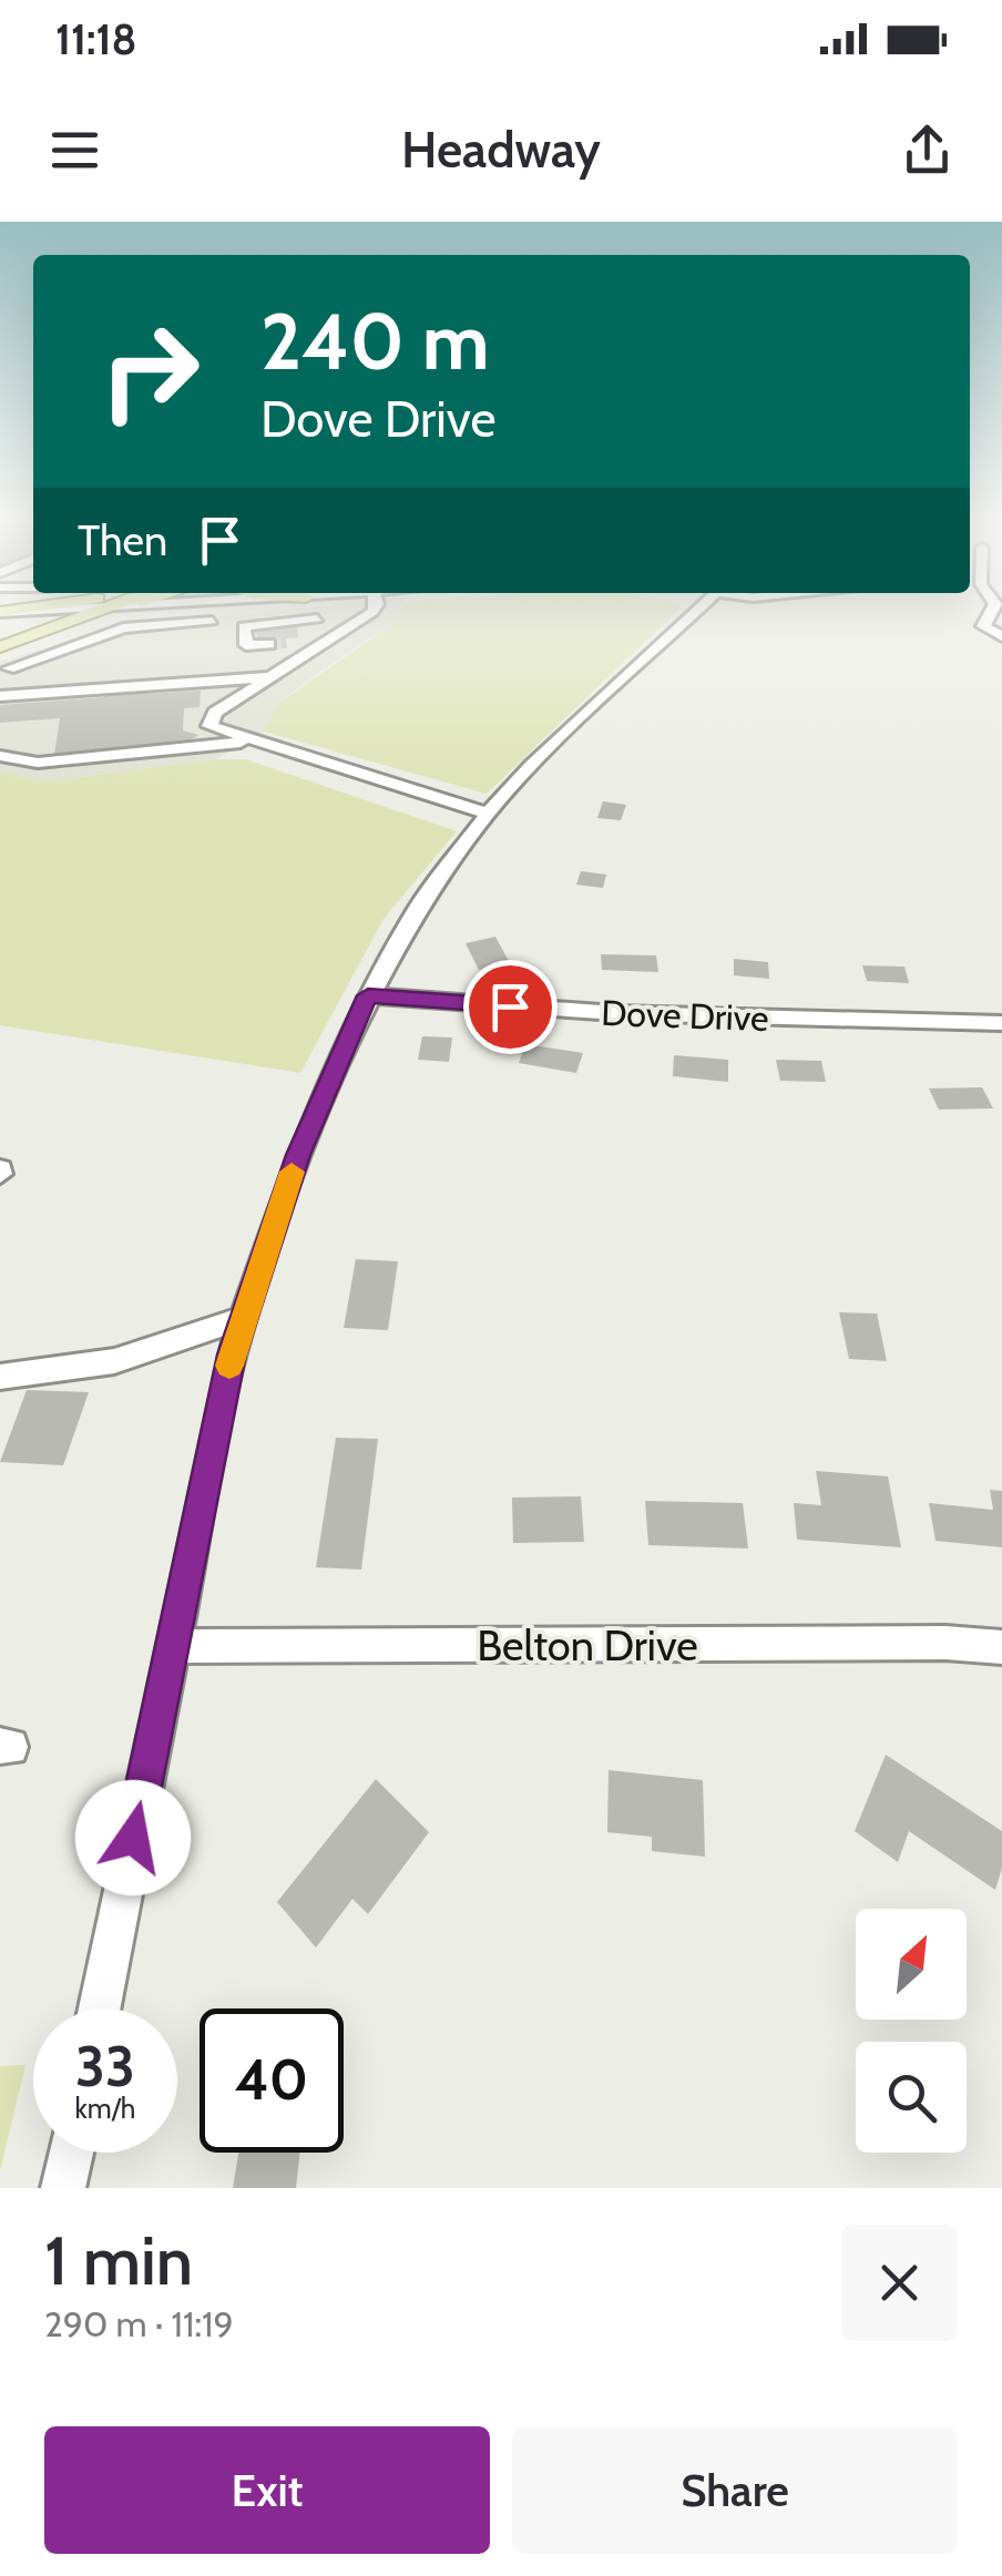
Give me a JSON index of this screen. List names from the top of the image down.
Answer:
{
  "streets": {
    "street": ["Dove Drive", "Belton Drive"]
  },
  "north": "top right",
  "page": {
    "status": "11:18",
    "header": "Headway",
    "turn": ["240 m", "Dove Drive"],
    "then": "Then",
    "speed": "33 km/h",
    "limit": "40",
    "heading": ["1 min", "290 m · 11:19"],
    "buttons": ["Exit", "Share"]
  }
}
